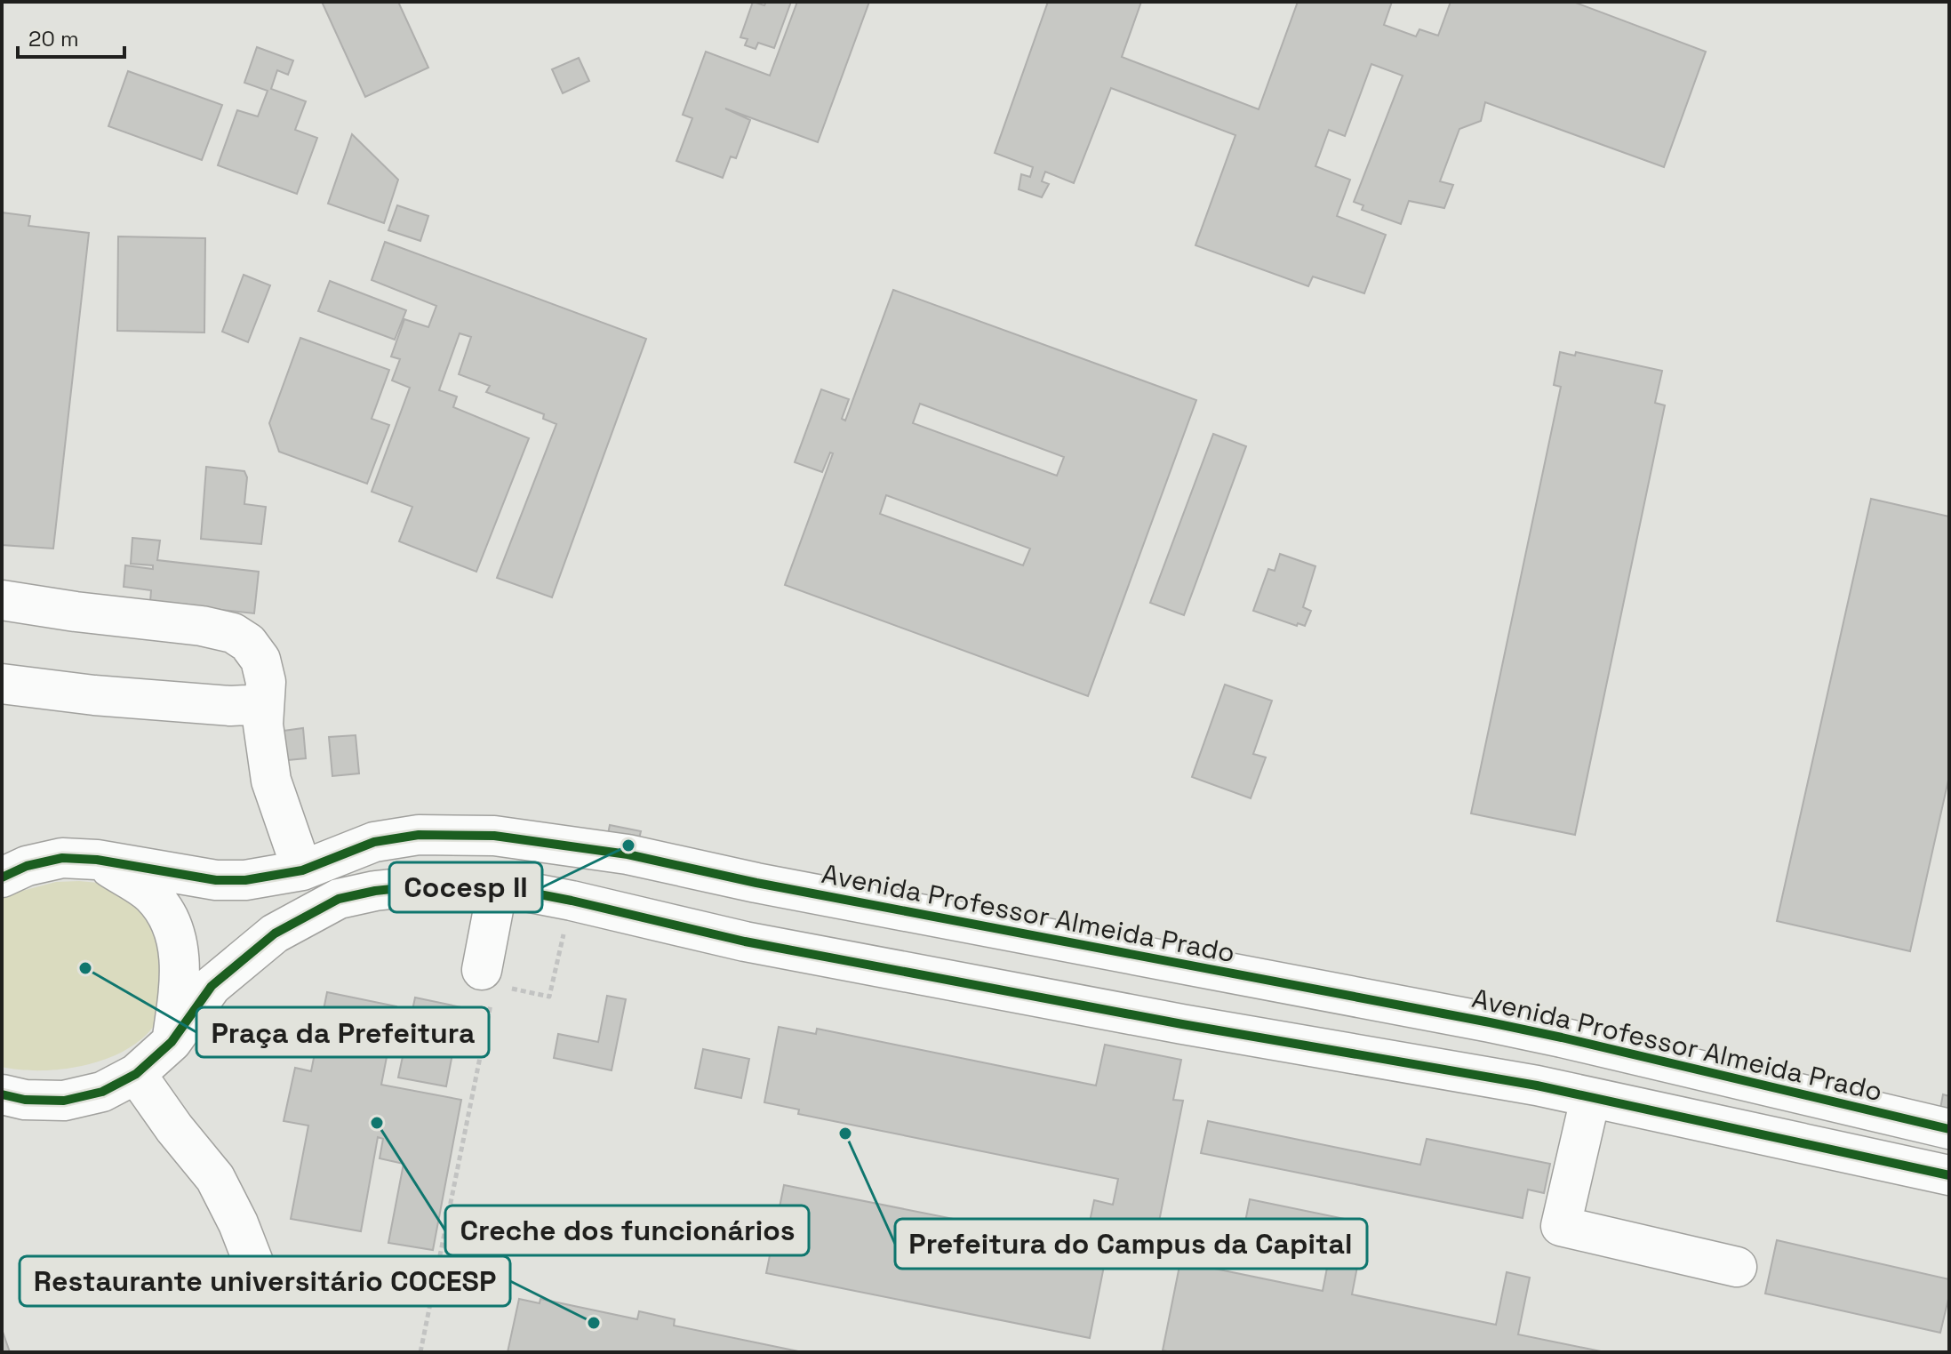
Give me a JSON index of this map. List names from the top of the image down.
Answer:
{
  "streets": {
    "street": ["Avenida Professor Almeida Prado"]
  },
  "places": [
    "Cocesp II",
    "Praça da Prefeitura",
    "Creche dos funcionários",
    "Prefeitura do Campus da Capital",
    "Restaurante universitário COCESP"
  ],
  "scale_bar": "20 m"
}
